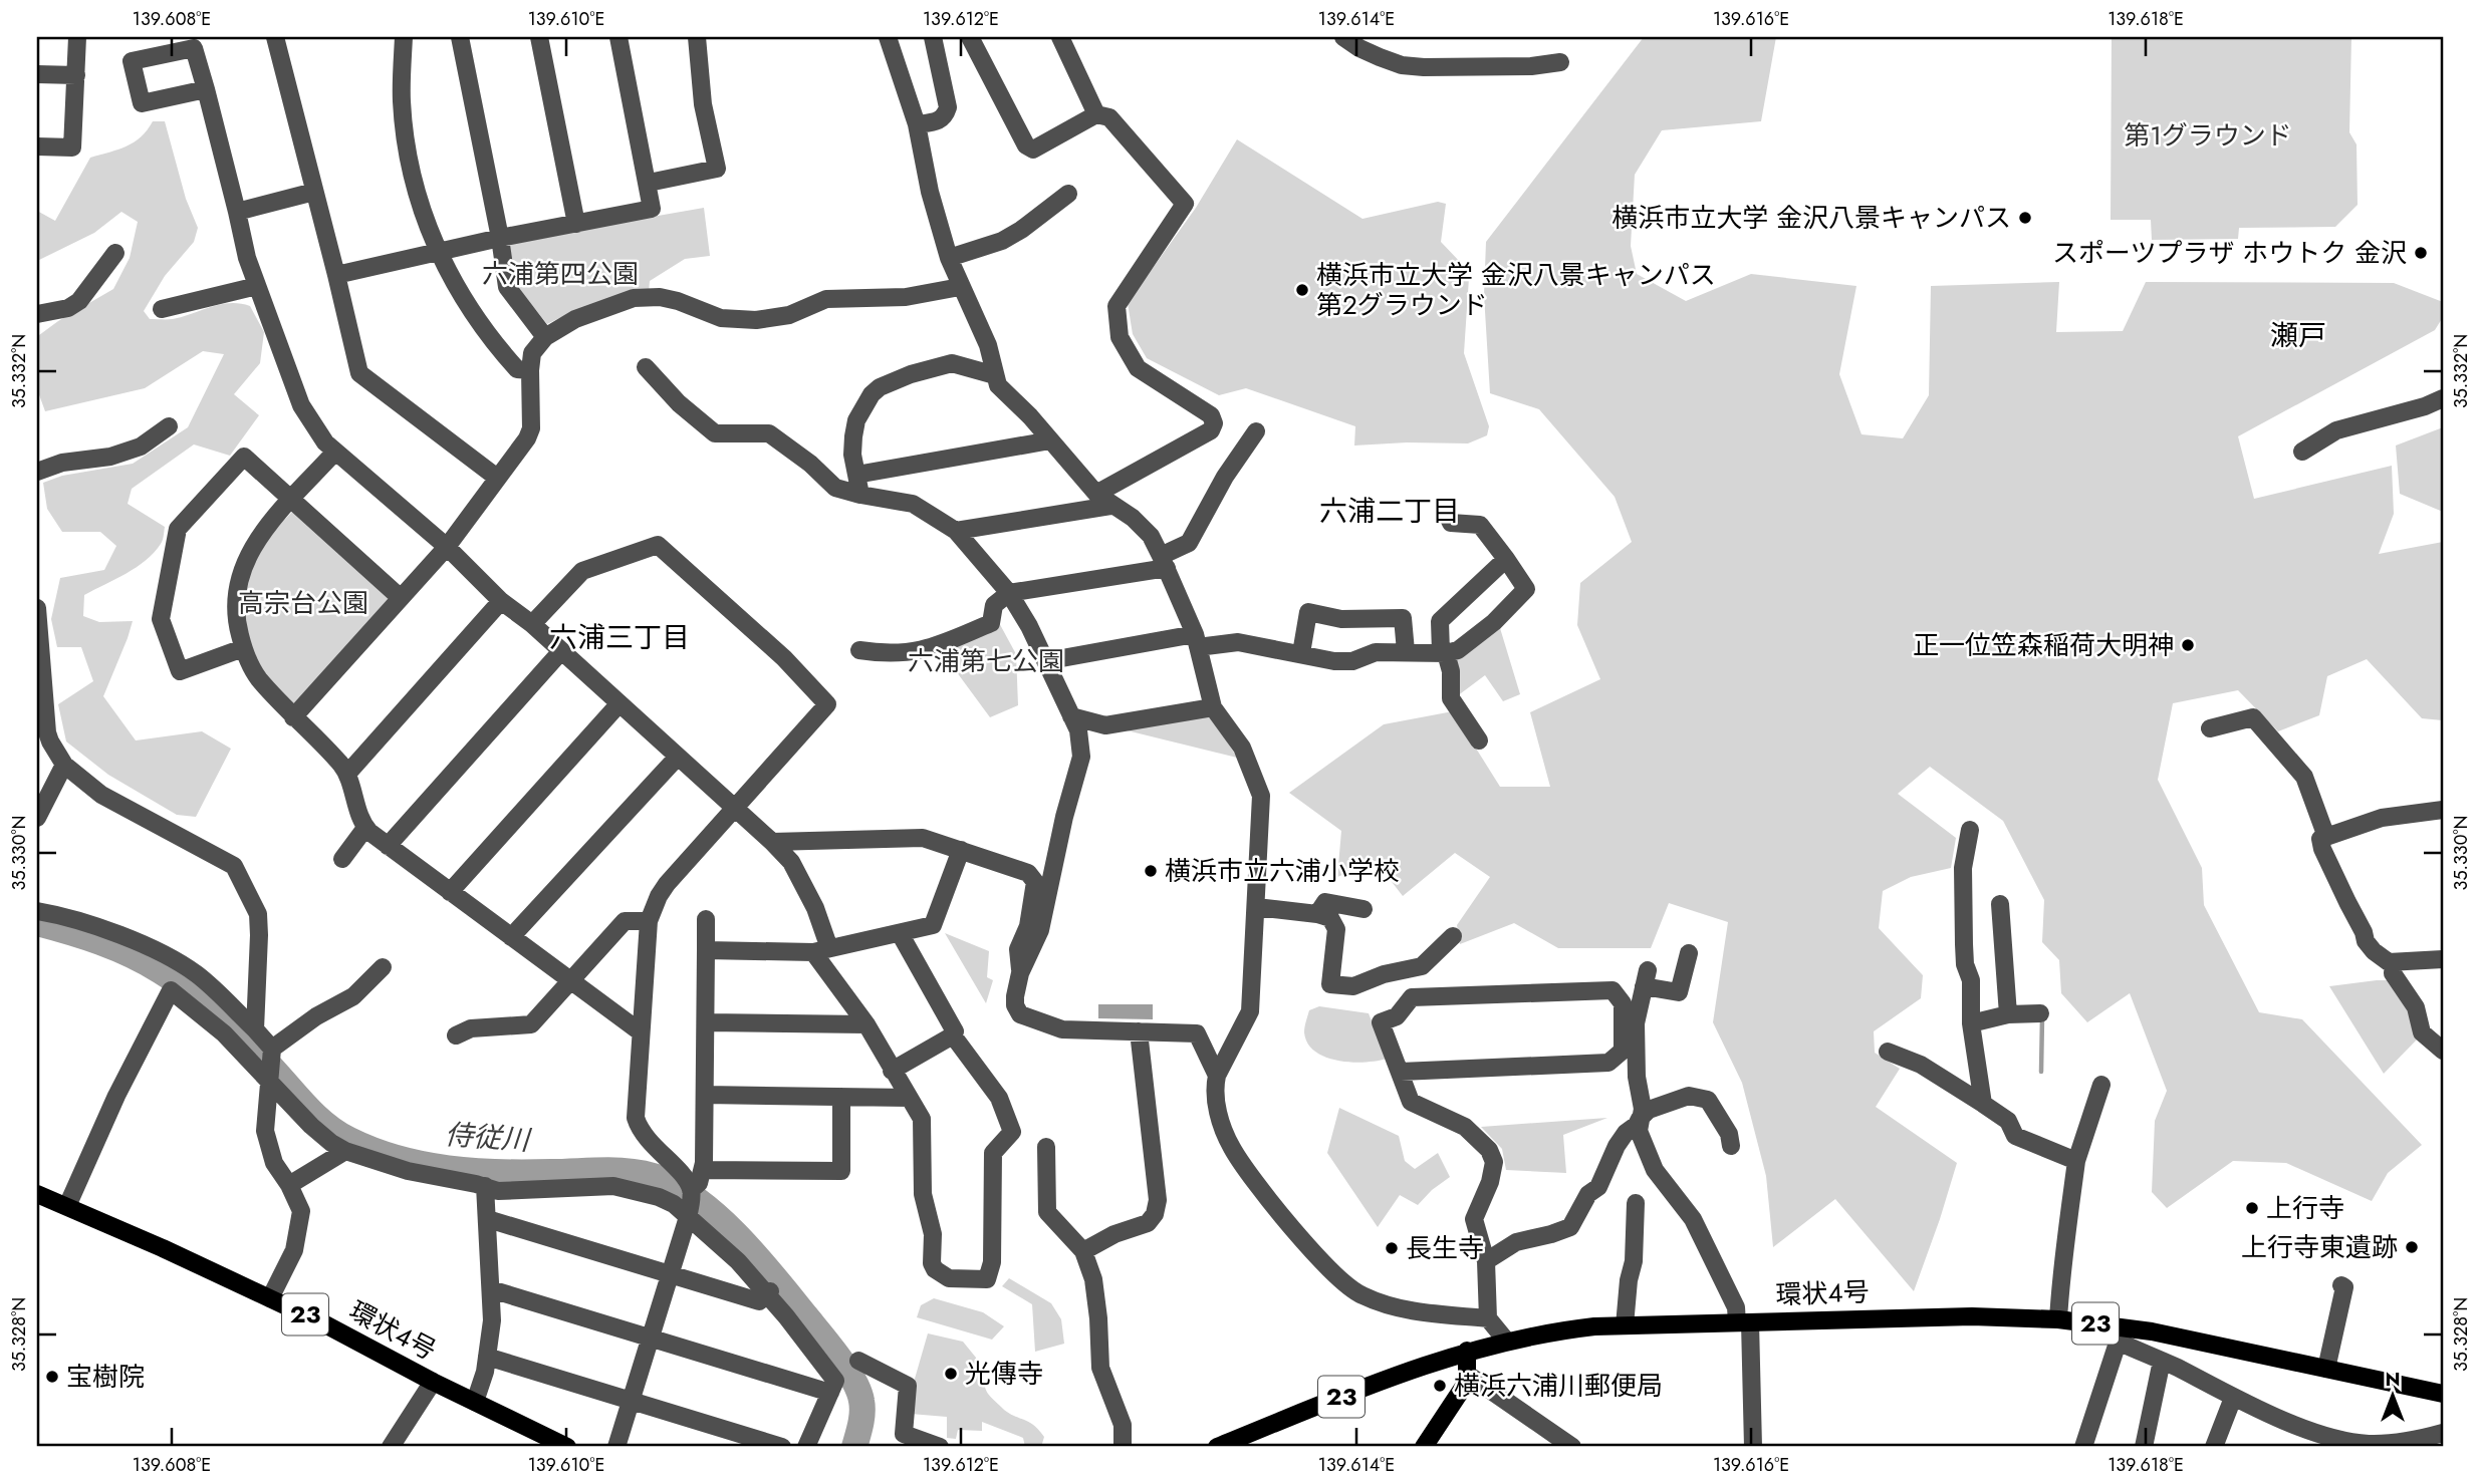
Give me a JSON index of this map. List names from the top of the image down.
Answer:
{
  "streets": {
    "main road": ["環状4号", "23"]
  },
  "districts": ["瀬戸", "六浦二丁目", "六浦三丁目"],
  "water": ["侍従川"],
  "parks": [
    "第1グラウンド",
    "六浦第四公園",
    "高宗台公園",
    "六浦第七公園"
  ],
  "places": [
    "横浜市立大学 金沢八景キャンパス",
    "スポーツプラザ ホウトク 金沢",
    "横浜市立大学 金沢八景キャンパス 第2グラウンド",
    "正一位笠森稲荷大明神",
    "横浜市立六浦小学校",
    "上行寺",
    "上行寺東遺跡",
    "長生寺",
    "光傳寺",
    "宝樹院",
    "横浜六浦川郵便局"
  ],
  "north": "top",
  "coordinates": [
    "139.608°E",
    "139.610°E",
    "139.612°E",
    "139.614°E",
    "139.616°E",
    "139.618°E",
    "35.332°N",
    "35.330°N",
    "35.328°N"
  ]
}
